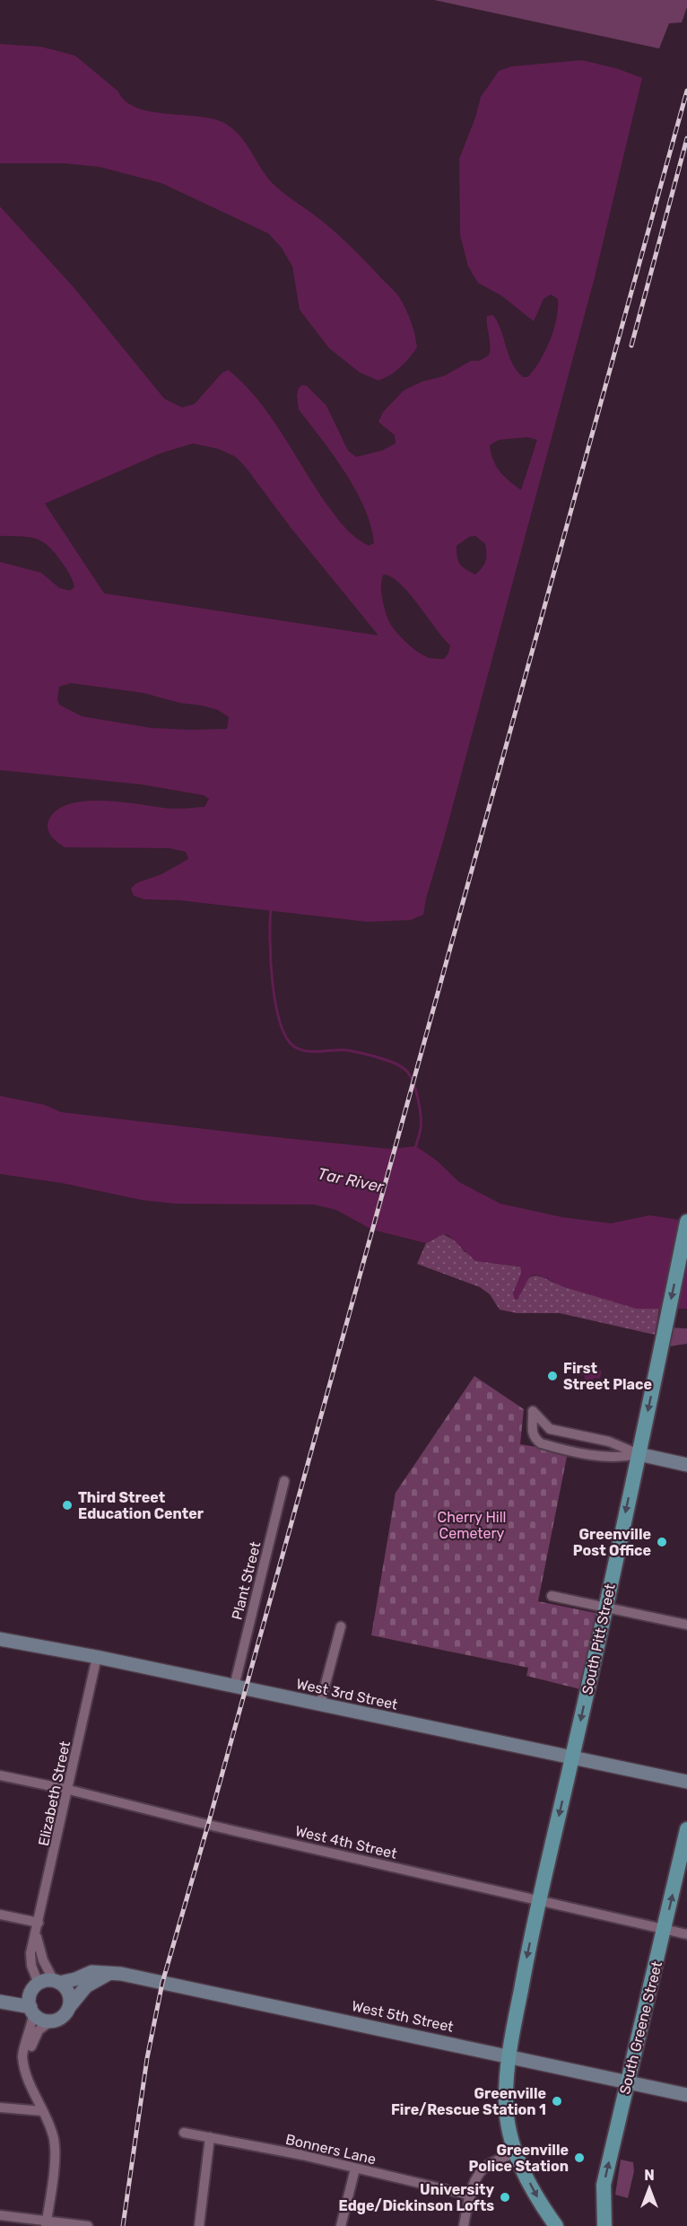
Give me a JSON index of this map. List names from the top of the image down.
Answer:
{
  "streets": {
    "main road": [
      "South Pitt Street",
      "West 3rd Street",
      "West 5th Street",
      "South Greene Street"
    ],
    "street": [
      "Plant Street",
      "Elizabeth Street",
      "West 4th Street",
      "Bonners Lane"
    ]
  },
  "crossings": [
    ["Plant Street", "West 3rd Street"],
    ["South Pitt Street", "West 3rd Street"],
    ["South Pitt Street", "West 4th Street"],
    ["South Pitt Street", "West 5th Street"],
    ["West 3rd Street", "Elizabeth Street"],
    ["Elizabeth Street", "West 4th Street"],
    ["Elizabeth Street", "West 5th Street"],
    ["West 4th Street", "South Greene Street"],
    ["West 5th Street", "South Greene Street"]
  ],
  "one_way": ["South Pitt Street", "South Greene Street"],
  "water": ["Tar River"],
  "parks": ["Cherry Hill Cemetery"],
  "places": [
    "First Street Place",
    "Third Street Education Center",
    "Greenville Post Office",
    "Greenville Fire/Rescue Station 1",
    "Greenville Police Station",
    "University Edge/Dickinson Lofts"
  ],
  "north": "top"
}
